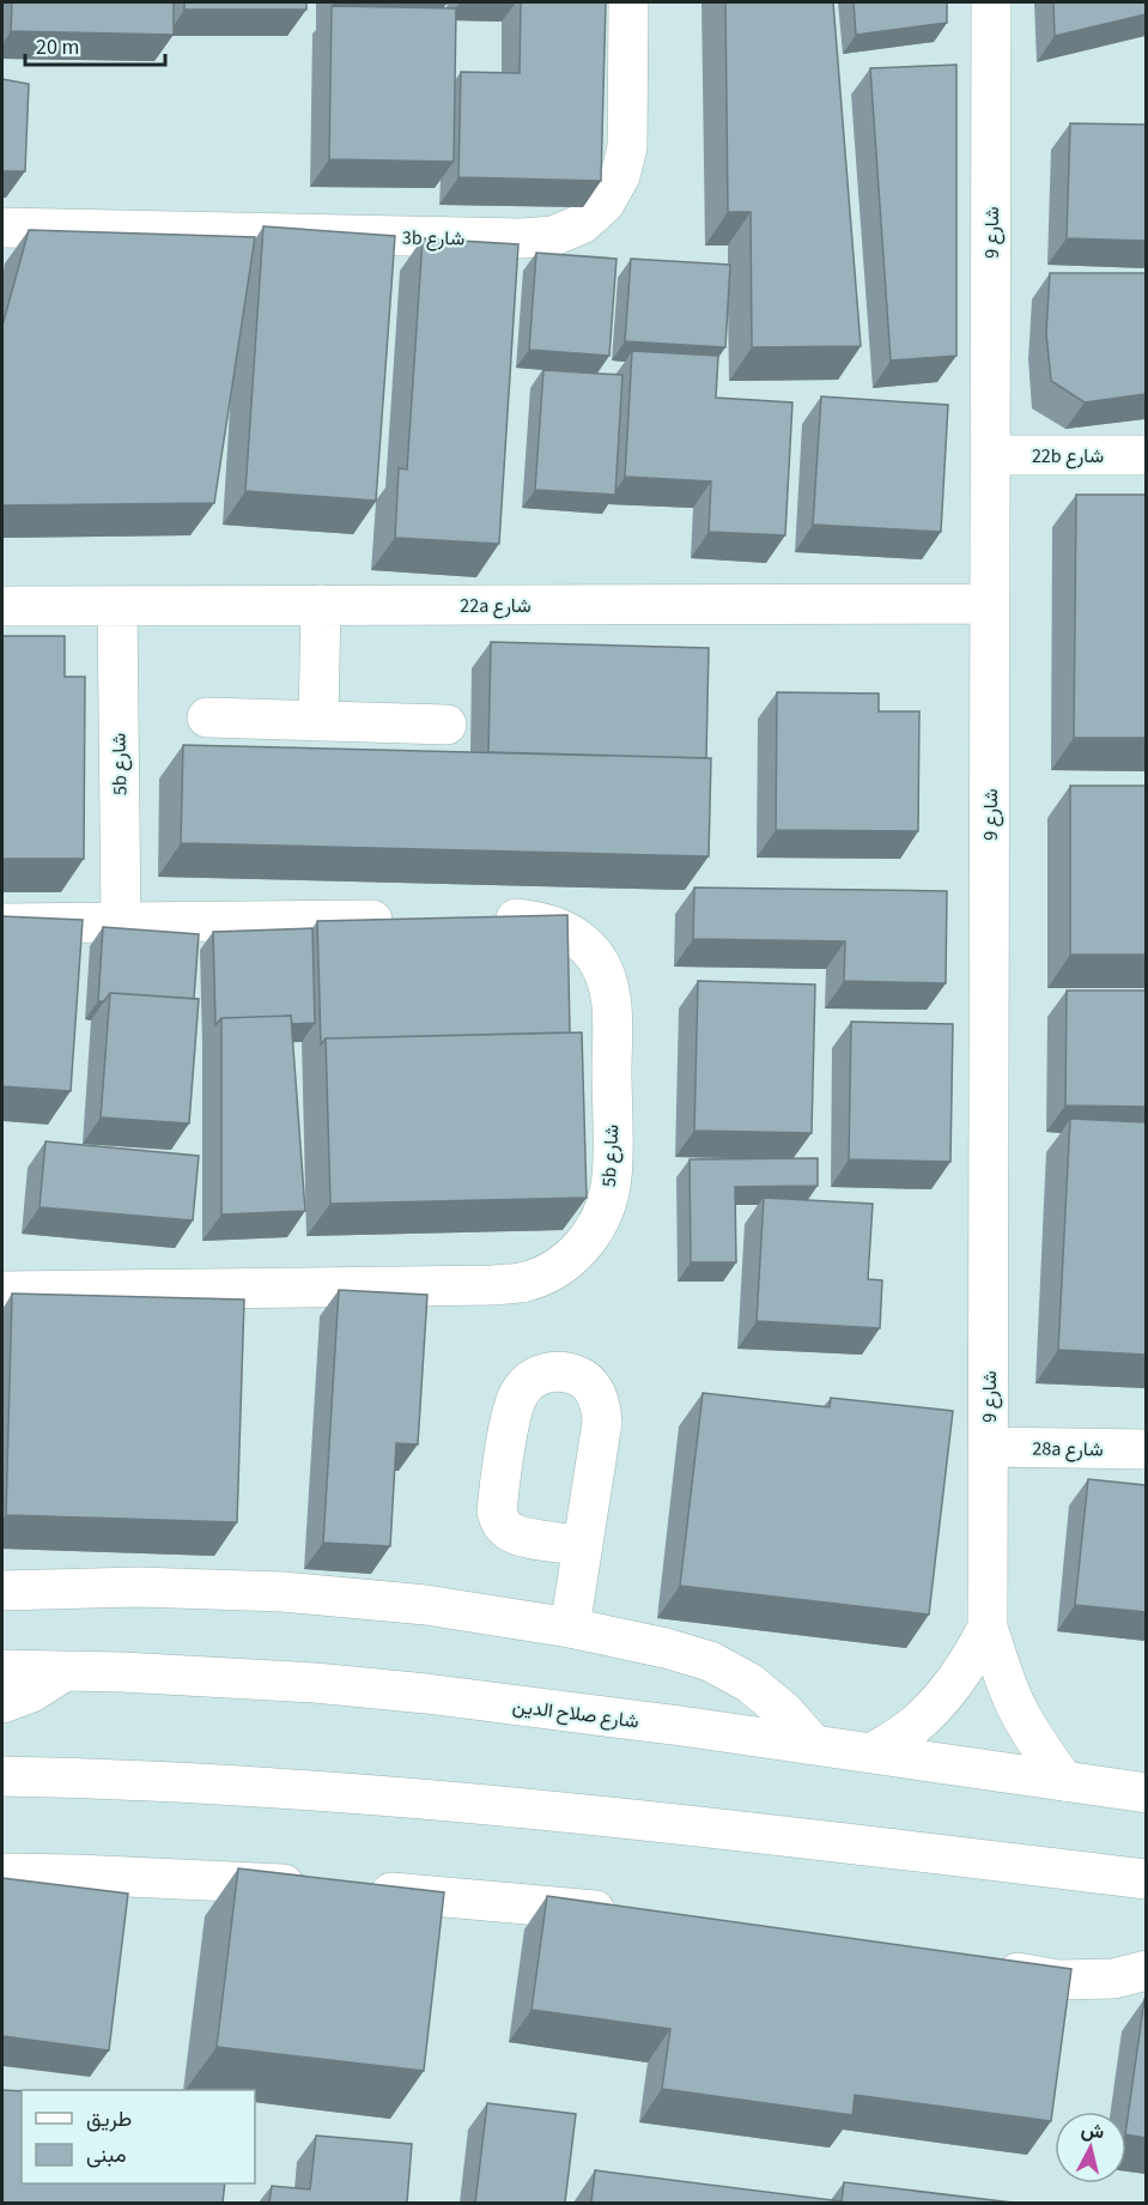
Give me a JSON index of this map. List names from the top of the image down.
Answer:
{
  "streets": {
    "street": [
      "شارع 9",
      "3b شارع",
      "22b شارع",
      "22a شارع",
      "5b شارع",
      "28a شارع",
      "شارع صلاح الدين"
    ]
  },
  "crossings": [
    ["شارع 9", "22b شارع"],
    ["شارع 9", "22a شارع"],
    ["شارع 9", "28a شارع"],
    ["شارع 9", "شارع صلاح الدين"],
    ["22a شارع", "5b شارع"]
  ],
  "legend": ["طريق", "مبنى"],
  "scale_bar": "20 m",
  "north": "top"
}
